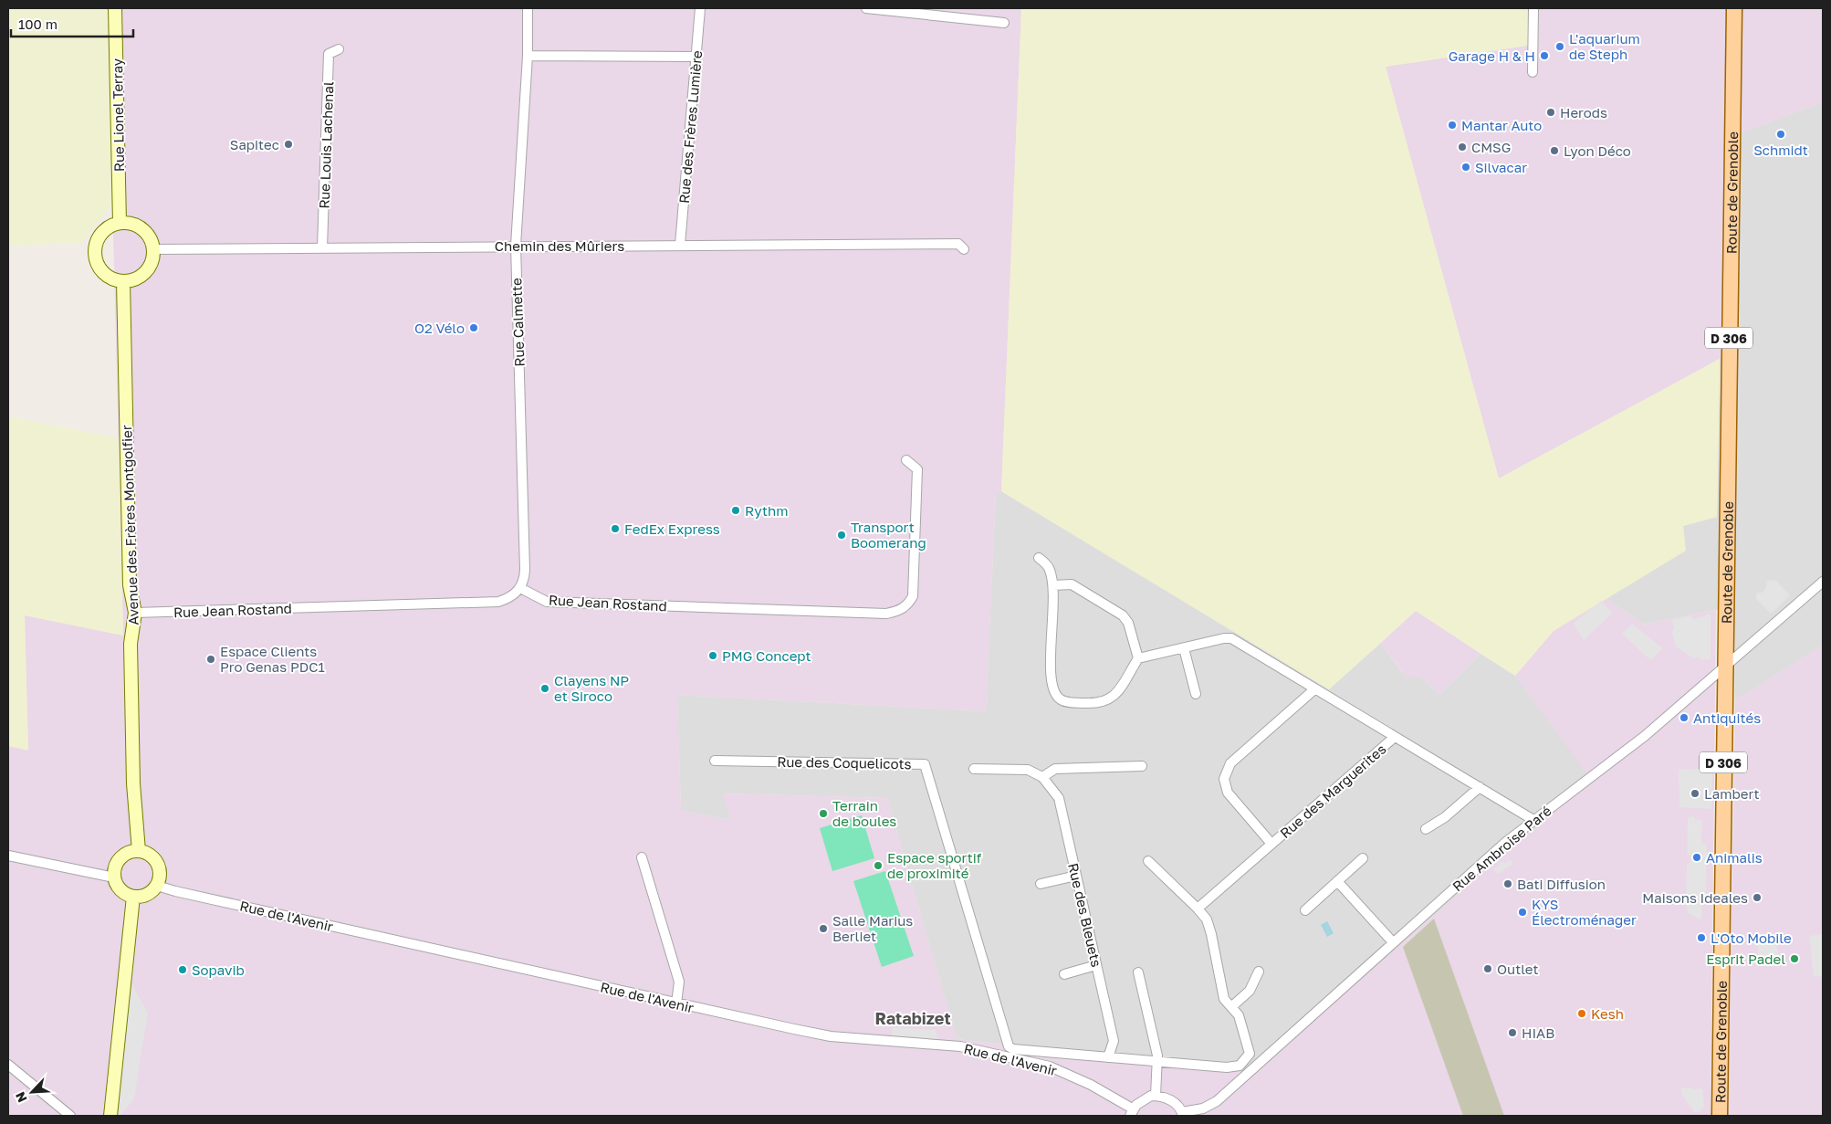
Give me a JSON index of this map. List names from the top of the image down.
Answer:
{
  "streets": {
    "main road": ["Route de Grenoble", "D 306"],
    "street": [
      "Rue Lionel Terray",
      "Rue des Frères Lumière",
      "Rue Louis Lachenal",
      "Chemin des Mûriers",
      "Rue Calmette",
      "Avenue des Frères Montgolfier",
      "Rue Jean Rostand",
      "Rue des Coquelicots",
      "Rue des Marguerites",
      "Rue Ambroise Paré",
      "Rue des Bleuets",
      "Rue de l'Avenir"
    ]
  },
  "crossings": [
    ["Rue Lionel Terray", "Chemin des Mûriers"],
    ["Rue Lionel Terray", "Avenue des Frères Montgolfier"],
    ["Rue des Frères Lumière", "Chemin des Mûriers"],
    ["Rue Louis Lachenal", "Chemin des Mûriers"],
    ["Route de Grenoble", "Rue Ambroise Paré"],
    ["Chemin des Mûriers", "Rue Calmette"],
    ["Chemin des Mûriers", "Avenue des Frères Montgolfier"],
    ["Rue Calmette", "Rue Jean Rostand"],
    ["Avenue des Frères Montgolfier", "Rue Jean Rostand"],
    ["Avenue des Frères Montgolfier", "Rue de l'Avenir"],
    ["Rue des Coquelicots", "Rue de l'Avenir"],
    ["Rue des Marguerites", "Rue Ambroise Paré"],
    ["Rue des Bleuets", "Rue de l'Avenir"]
  ],
  "districts": ["Ratabizet"],
  "places": [
    "L'aquarium de Steph",
    "Garage H & H",
    "Herods",
    "Mantar Auto",
    "Schmidt",
    "Sapitec",
    "CMSG",
    "Lyon Déco",
    "Silvacar",
    "O2 Vélo",
    "Rythm",
    "FedEx Express",
    "Transport Boomerang",
    "PMG Concept",
    "Espace Clients Pro Genas PDC1",
    "Clayens NP et Siroco",
    "Antiquités",
    "Lambert",
    "Terrain de boules",
    "Animalis",
    "Espace sportif de proximité",
    "Bati Diffusion",
    "Maisons Ideales",
    "KYS Électroménager",
    "Salle Marius Berliet",
    "L'Oto Mobile",
    "Esprit Padel",
    "Outlet",
    "Sopavib",
    "Kesh",
    "HIAB"
  ],
  "scale_bar": "100 m",
  "north": "bottom left"
}
